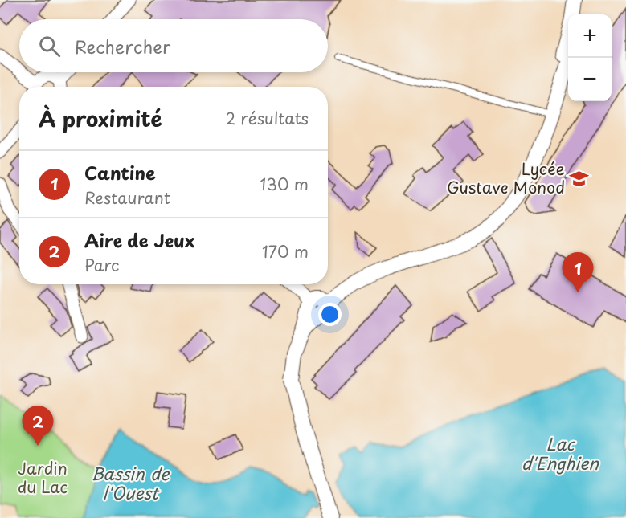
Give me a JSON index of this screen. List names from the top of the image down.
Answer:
{
  "water": ["Lac d'Enghien", "Bassin de l'Ouest"],
  "parks": ["Jardin du Lac"],
  "places": {
    "school or university": ["Lycée Gustave Monod"]
  },
  "page": {
    "map_buttons": ["+", "−"],
    "search": "Rechercher",
    "heading": ["À proximité", "2 résultats"],
    "list": [
      {
        "mark": "1",
        "name": "Cantine",
        "note": "Restaurant",
        "value": "130 m"
      },
      {
        "mark": "2",
        "name": "Aire de Jeux",
        "note": "Parc",
        "value": "170 m"
      }
    ],
    "pins": ["1", "2"]
  }
}
